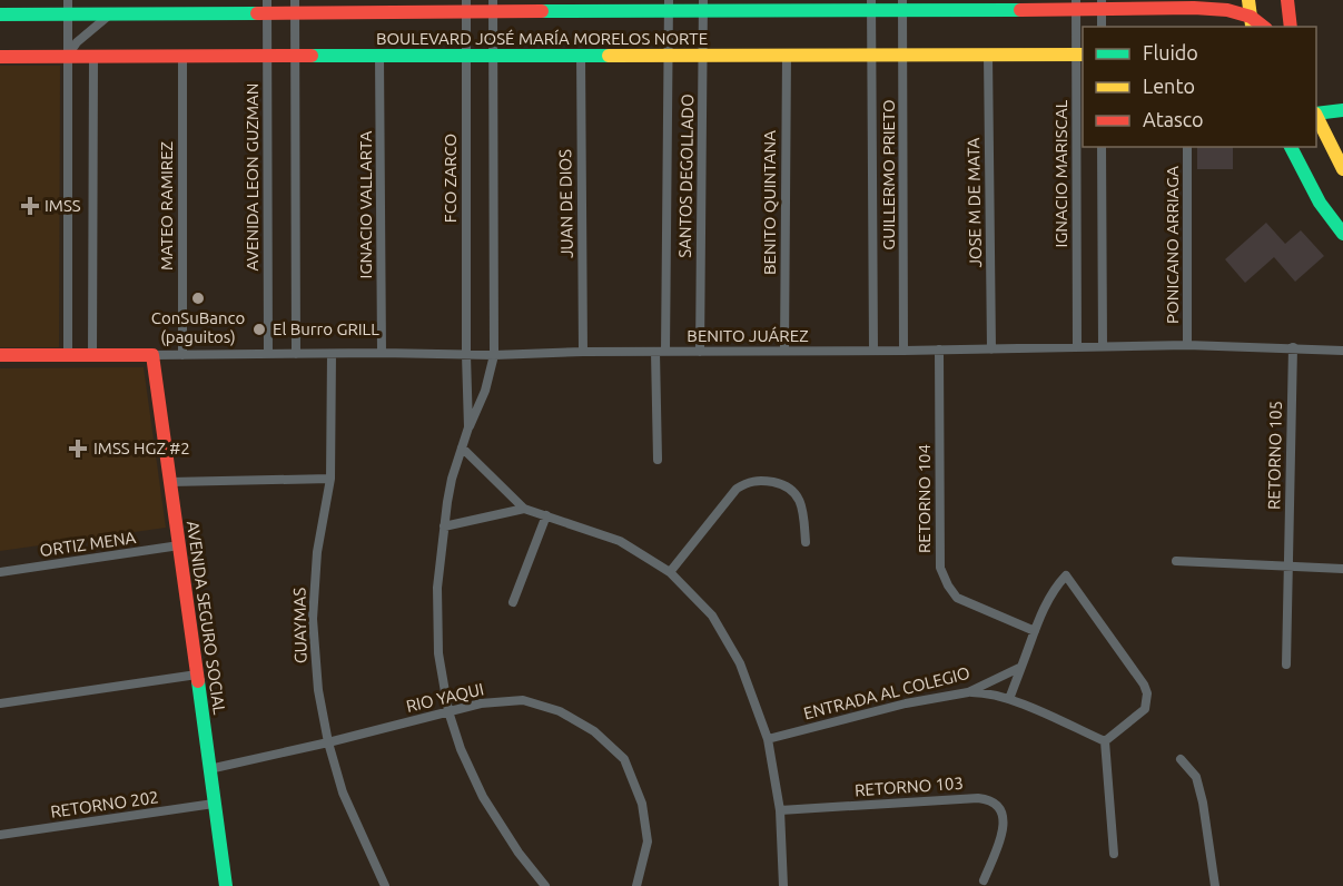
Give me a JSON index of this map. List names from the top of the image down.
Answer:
{
  "streets": {
    "main road": ["BOULEVARD JOSÉ MARÍA MORELOS NORTE", "AVENIDA SEGURO SOCIAL"],
    "street": [
      "IGNACIO MARISCAL",
      "GUILLERMO PRIETO",
      "SANTOS DEGOLLADO",
      "AVENIDA LEON GUZMAN",
      "FCO ZARCO",
      "BENITO QUINTANA",
      "JOSE M DE MATA",
      "JUAN DE DIOS",
      "IGNACIO VALLARTA",
      "MATEO RAMIREZ",
      "PONICANO ARRIAGA",
      "BENITO JUÁREZ",
      "RETORNO 105",
      "RETORNO 104",
      "ORTIZ MENA",
      "GUAYMAS",
      "ENTRADA AL COLEGIO",
      "RIO YAQUI",
      "RETORNO 103",
      "RETORNO 202"
    ]
  },
  "crossings": [
    ["BOULEVARD JOSÉ MARÍA MORELOS NORTE", "IGNACIO MARISCAL"],
    ["BOULEVARD JOSÉ MARÍA MORELOS NORTE", "GUILLERMO PRIETO"],
    ["BOULEVARD JOSÉ MARÍA MORELOS NORTE", "SANTOS DEGOLLADO"],
    ["BOULEVARD JOSÉ MARÍA MORELOS NORTE", "AVENIDA LEON GUZMAN"],
    ["BOULEVARD JOSÉ MARÍA MORELOS NORTE", "FCO ZARCO"],
    ["BOULEVARD JOSÉ MARÍA MORELOS NORTE", "BENITO QUINTANA"],
    ["BOULEVARD JOSÉ MARÍA MORELOS NORTE", "JOSE M DE MATA"],
    ["BOULEVARD JOSÉ MARÍA MORELOS NORTE", "JUAN DE DIOS"],
    ["BOULEVARD JOSÉ MARÍA MORELOS NORTE", "IGNACIO VALLARTA"],
    ["BOULEVARD JOSÉ MARÍA MORELOS NORTE", "MATEO RAMIREZ"],
    ["IGNACIO MARISCAL", "BENITO JUÁREZ"],
    ["GUILLERMO PRIETO", "BENITO JUÁREZ"],
    ["SANTOS DEGOLLADO", "BENITO JUÁREZ"],
    ["AVENIDA LEON GUZMAN", "BENITO JUÁREZ"],
    ["FCO ZARCO", "BENITO JUÁREZ"],
    ["BENITO QUINTANA", "BENITO JUÁREZ"],
    ["JOSE M DE MATA", "BENITO JUÁREZ"],
    ["JUAN DE DIOS", "BENITO JUÁREZ"],
    ["IGNACIO VALLARTA", "BENITO JUÁREZ"],
    ["MATEO RAMIREZ", "BENITO JUÁREZ"],
    ["PONICANO ARRIAGA", "BENITO JUÁREZ"],
    ["BENITO JUÁREZ", "RETORNO 105"],
    ["BENITO JUÁREZ", "RETORNO 104"],
    ["BENITO JUÁREZ", "AVENIDA SEGURO SOCIAL"],
    ["BENITO JUÁREZ", "GUAYMAS"],
    ["ORTIZ MENA", "AVENIDA SEGURO SOCIAL"],
    ["AVENIDA SEGURO SOCIAL", "RIO YAQUI"],
    ["AVENIDA SEGURO SOCIAL", "RETORNO 202"],
    ["GUAYMAS", "RIO YAQUI"]
  ],
  "places": {
    "health": ["IMSS", "IMSS HGZ #2"],
    "other": ["ConSuBanco (paguitos)", "El Burro GRILL"]
  },
  "legend": ["Fluido", "Lento", "Atasco"]
}
